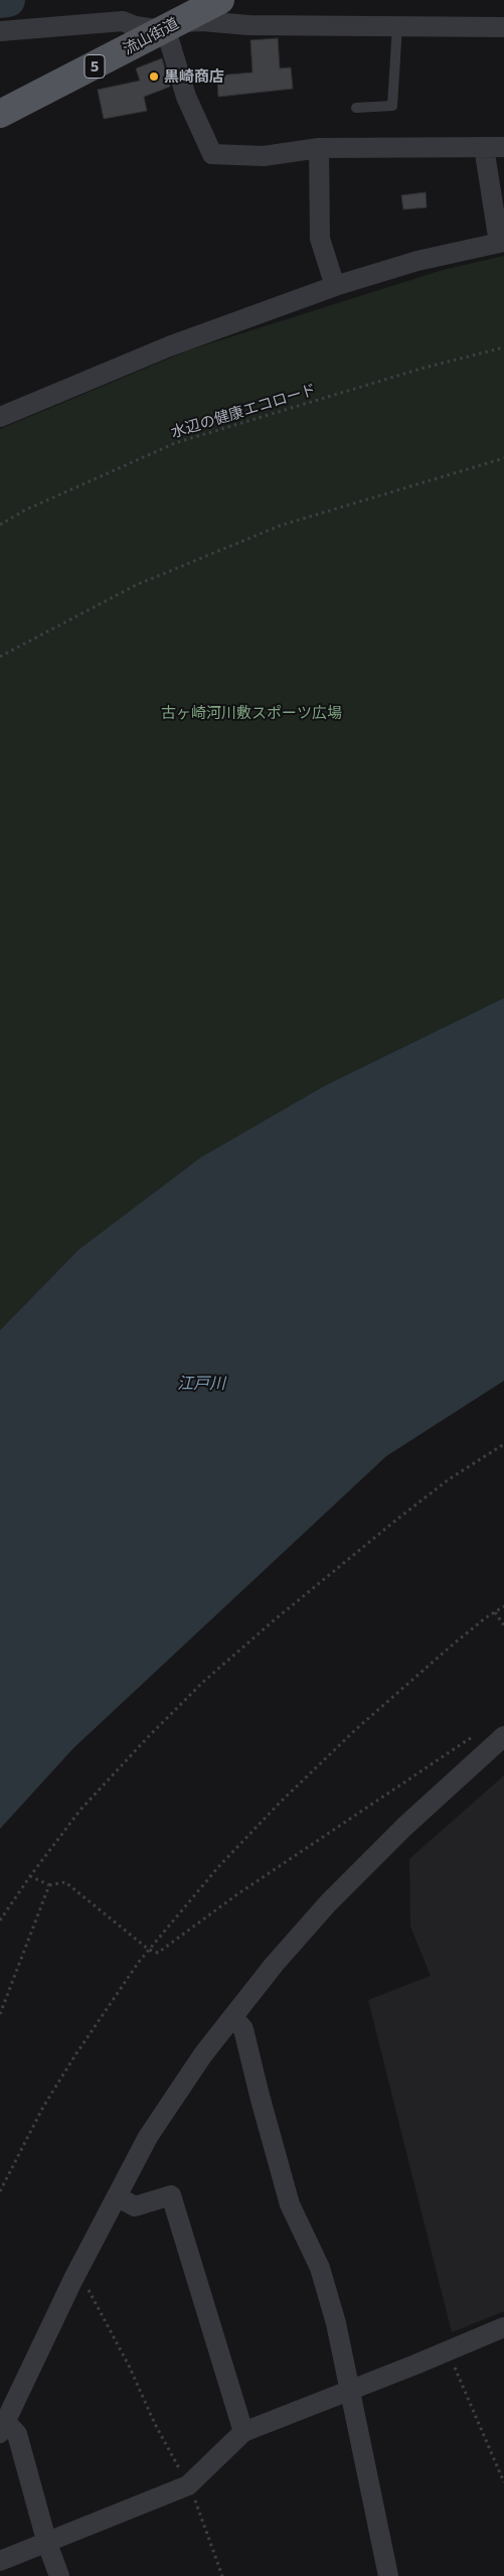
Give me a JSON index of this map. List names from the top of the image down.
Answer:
{
  "streets": {
    "main road": ["流山街道", "5"],
    "path": ["水辺の健康エコロード"]
  },
  "water": ["江戸川"],
  "parks": ["古ヶ崎河川敷スポーツ広場"],
  "places": ["黒崎商店"]
}
